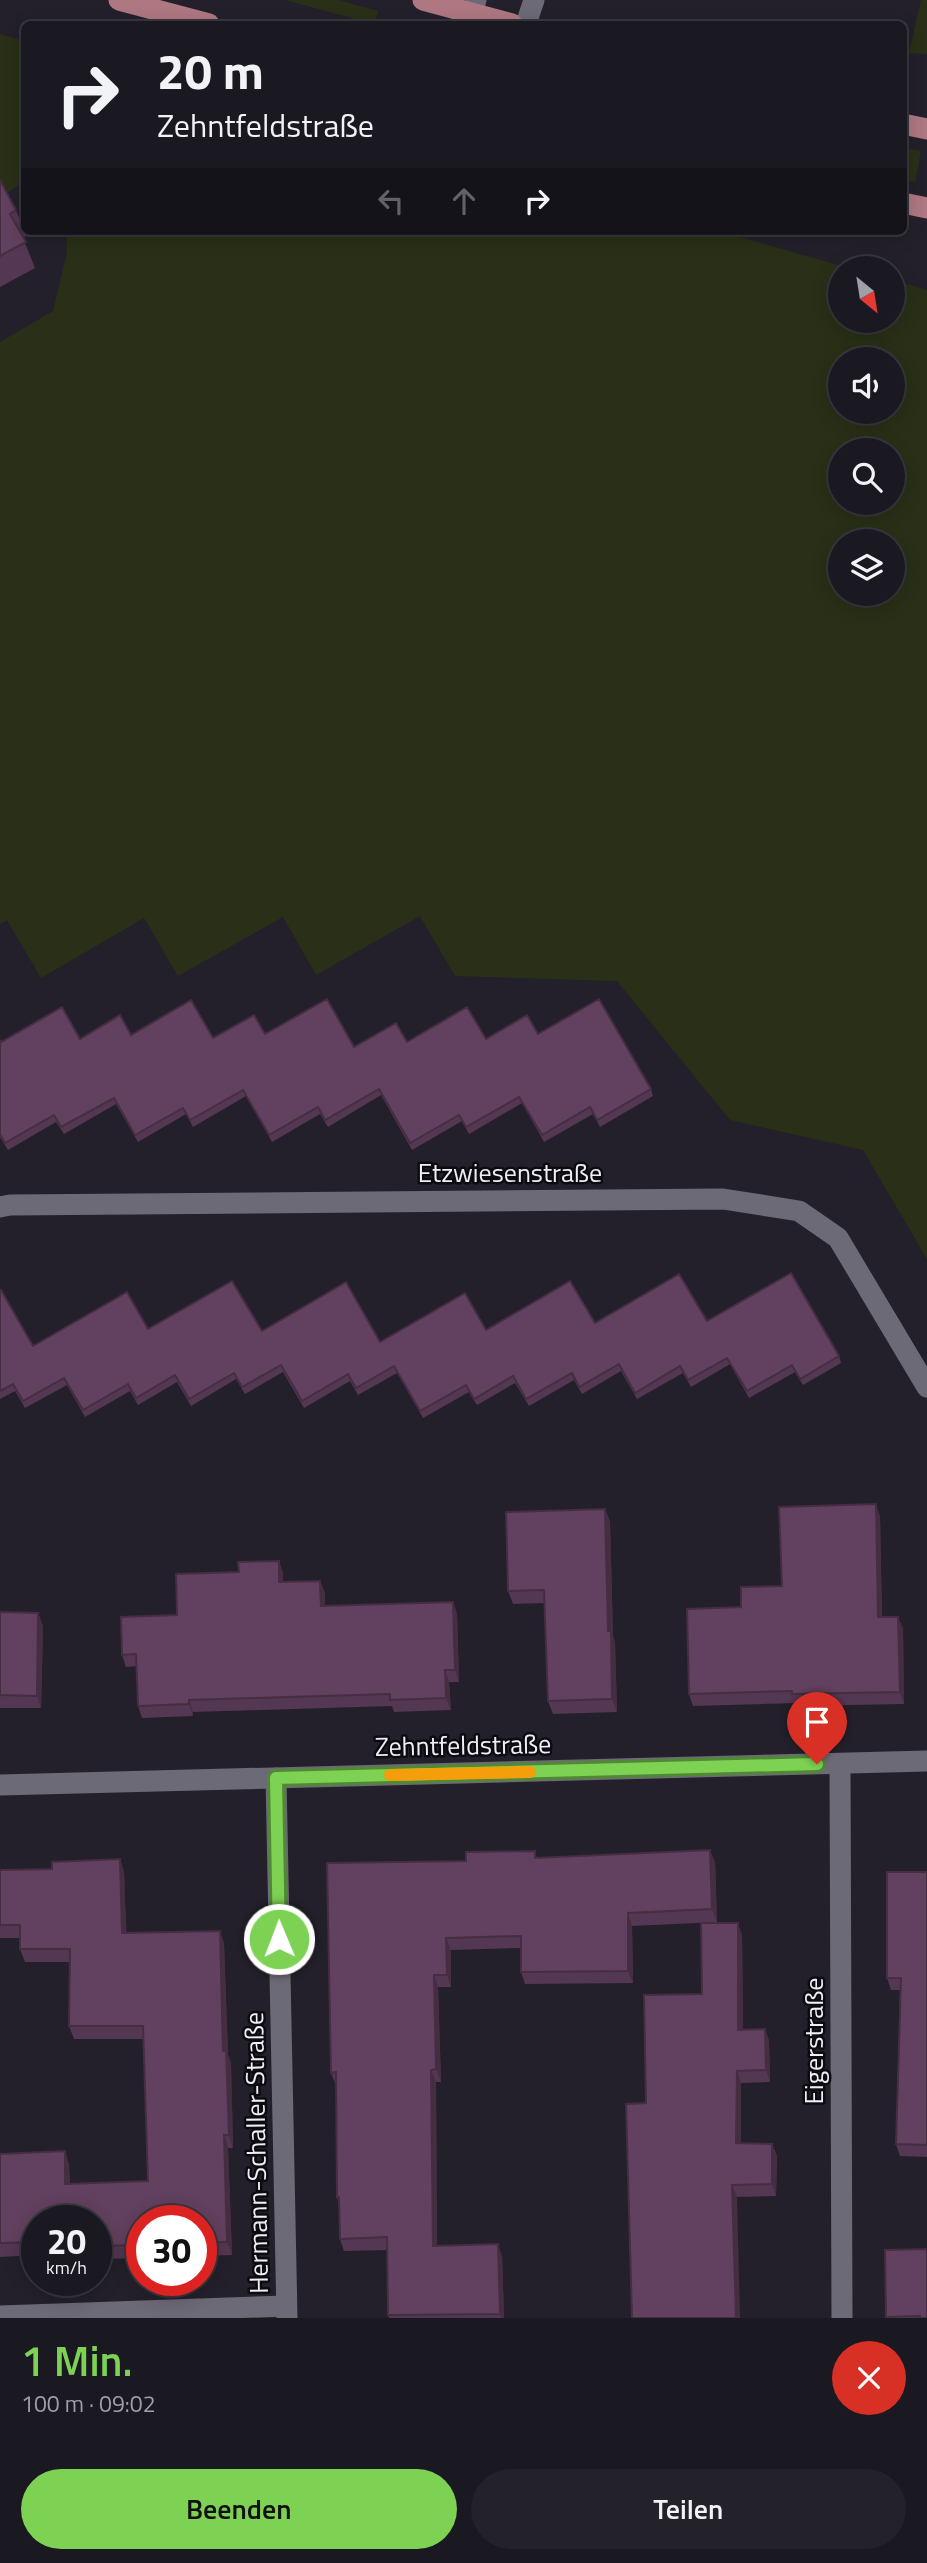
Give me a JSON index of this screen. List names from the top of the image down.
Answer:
{
  "streets": {
    "street": [
      "Etzwiesenstraße",
      "Zehntfeldstraße",
      "Eigerstraße",
      "Hermann-Schaller-Straße"
    ]
  },
  "crossings": [
    ["Zehntfeldstraße", "Eigerstraße"],
    ["Zehntfeldstraße", "Hermann-Schaller-Straße"]
  ],
  "north": "bottom right",
  "page": {
    "turn": ["20 m", "Zehntfeldstraße"],
    "speed": "20 km/h",
    "limit": "30",
    "heading": ["1 Min.", "100 m · 09:02"],
    "buttons": ["Beenden", "Teilen"]
  }
}
